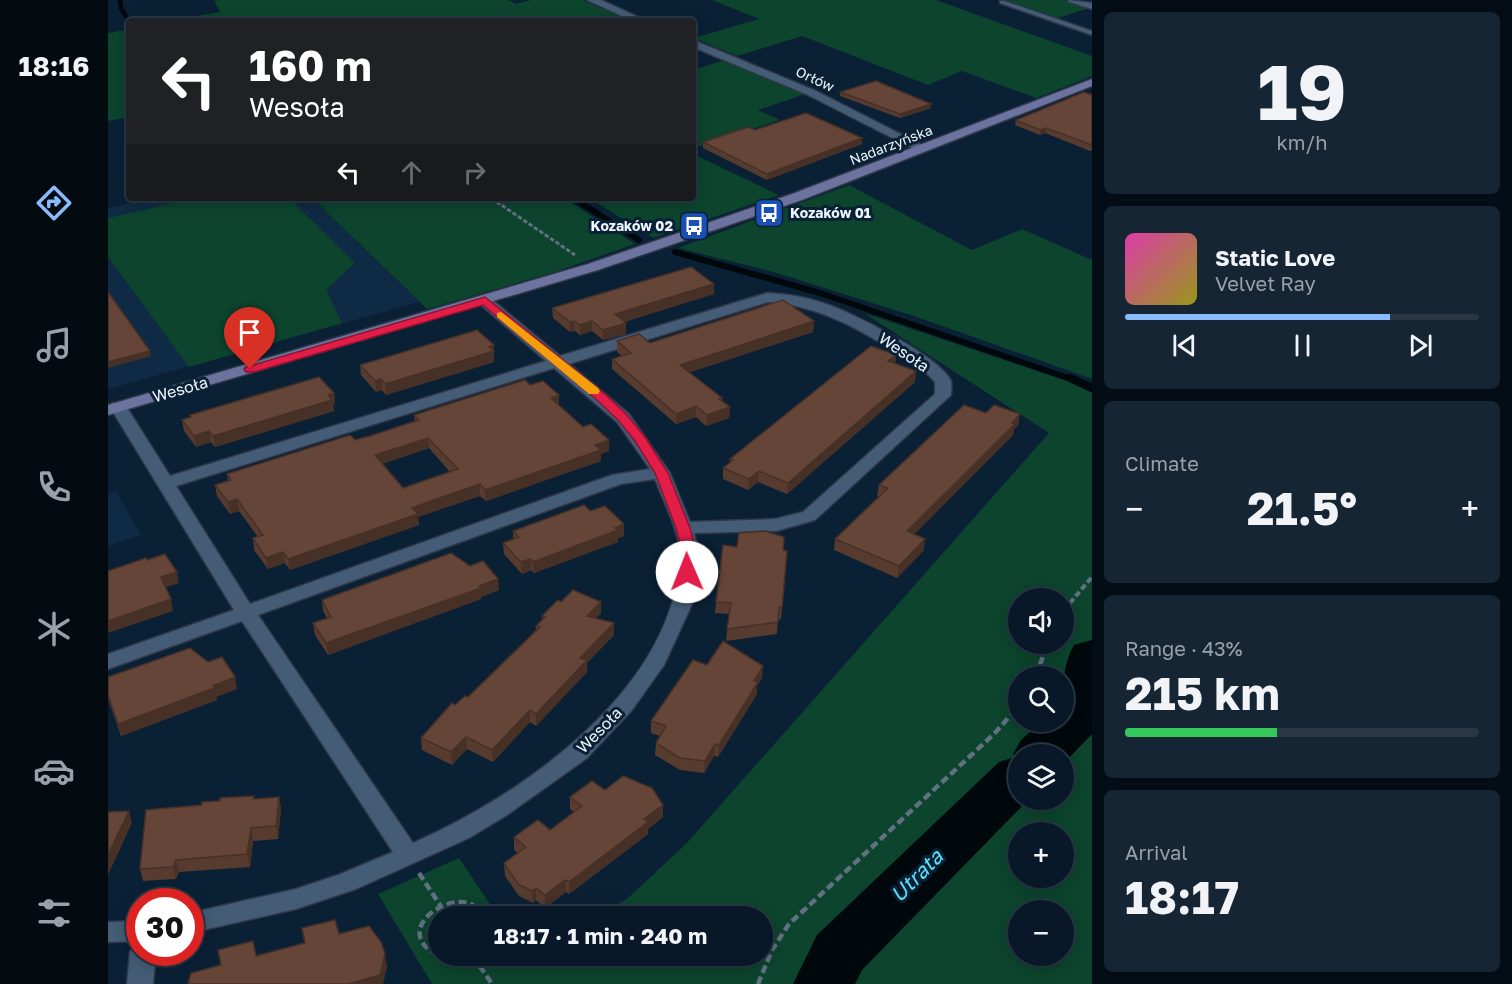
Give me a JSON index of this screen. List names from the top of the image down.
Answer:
{
  "streets": {
    "street": ["Orłów", "Nadarzyńska", "Wesoła"]
  },
  "crossings": [
    ["Orłów", "Nadarzyńska"],
    ["Nadarzyńska", "Wesoła"]
  ],
  "water": ["Utrata"],
  "places": {
    "bus stop": ["Kozaków 01", "Kozaków 02"]
  },
  "page": {
    "tabs": "18:16",
    "tile": [
      ["19", "km/h"],
      "Climate",
      ["Range · 43%", "215 km"],
      ["Arrival", "18:17"]
    ],
    "turn": ["160 m", "Wesoła"],
    "song": ["Static Love", "Velvet Ray"],
    "heat": ["−", "21.5°", "+"],
    "map_buttons": ["+", "−"],
    "limit": "30",
    "trip": "18:17 · 1 min · 240 m"
  }
}
